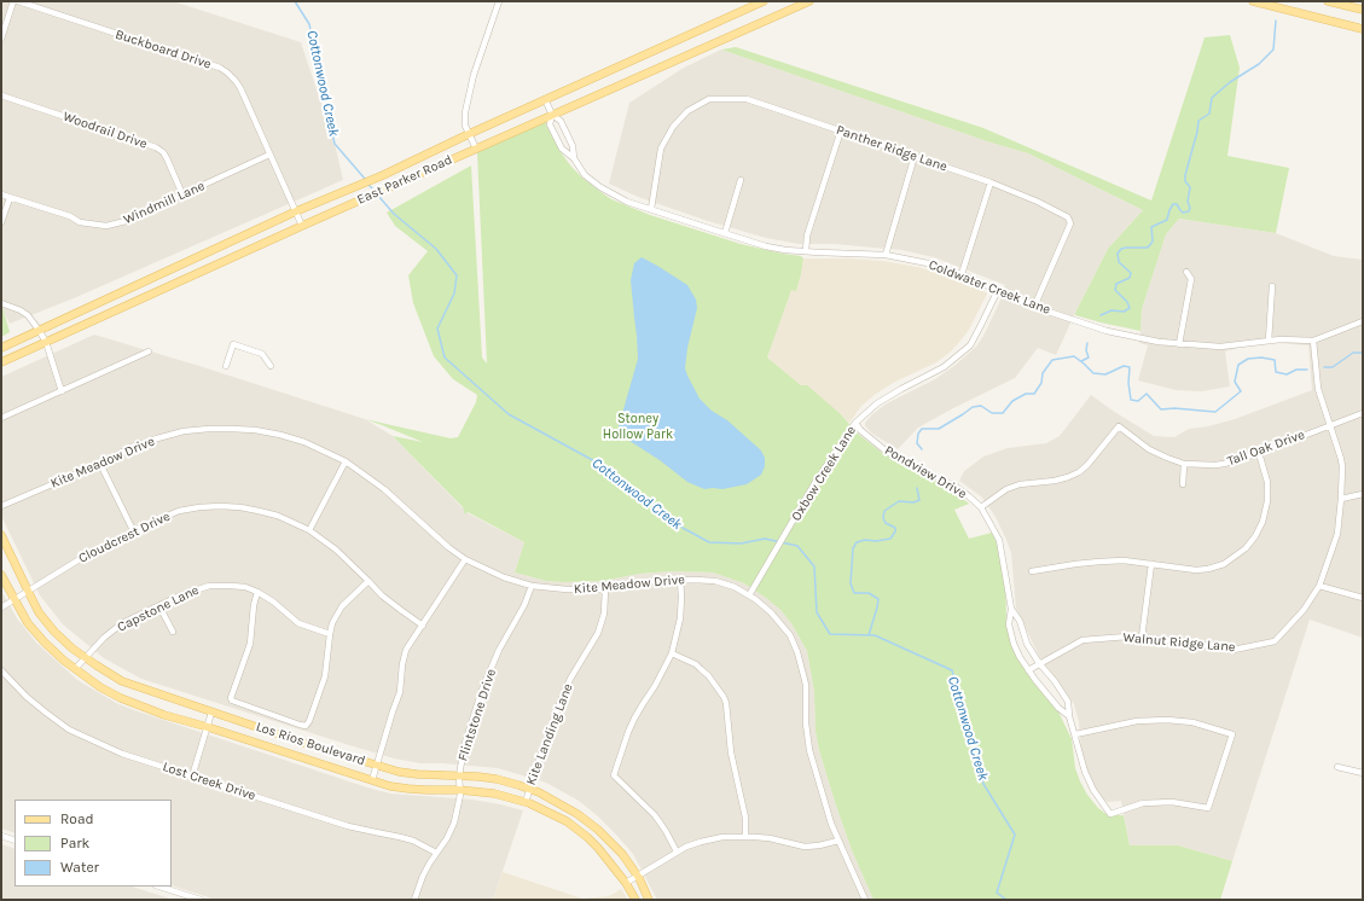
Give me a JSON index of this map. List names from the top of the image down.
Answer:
{
  "streets": {
    "main road": ["East Parker Road", "Los Rios Boulevard"],
    "street": [
      "Buckboard Drive",
      "Woodrail Drive",
      "Panther Ridge Lane",
      "Windmill Lane",
      "Coldwater Creek Lane",
      "Tall Oak Drive",
      "Kite Meadow Drive",
      "Pondview Drive",
      "Oxbow Creek Lane",
      "Cloudcrest Drive",
      "Capstone Lane",
      "Walnut Ridge Lane",
      "Flintstone Drive",
      "Kite Landing Lane",
      "Lost Creek Drive"
    ]
  },
  "crossings": [
    ["Buckboard Drive", "East Parker Road"],
    ["Buckboard Drive", "Windmill Lane"],
    ["Woodrail Drive", "Windmill Lane"],
    ["Panther Ridge Lane", "Coldwater Creek Lane"],
    ["East Parker Road", "Coldwater Creek Lane"],
    ["Coldwater Creek Lane", "Oxbow Creek Lane"],
    ["Coldwater Creek Lane", "Walnut Ridge Lane"],
    ["Tall Oak Drive", "Pondview Drive"],
    ["Tall Oak Drive", "Walnut Ridge Lane"],
    ["Kite Meadow Drive", "Oxbow Creek Lane"],
    ["Kite Meadow Drive", "Flintstone Drive"],
    ["Kite Meadow Drive", "Kite Landing Lane"],
    ["Pondview Drive", "Oxbow Creek Lane"],
    ["Pondview Drive", "Walnut Ridge Lane"],
    ["Cloudcrest Drive", "Los Rios Boulevard"],
    ["Capstone Lane", "Los Rios Boulevard"],
    ["Flintstone Drive", "Los Rios Boulevard"],
    ["Flintstone Drive", "Lost Creek Drive"],
    ["Kite Landing Lane", "Los Rios Boulevard"]
  ],
  "water": ["Cottonwood Creek"],
  "parks": ["Stoney Hollow Park"],
  "legend": ["Road", "Park", "Water"]
}
